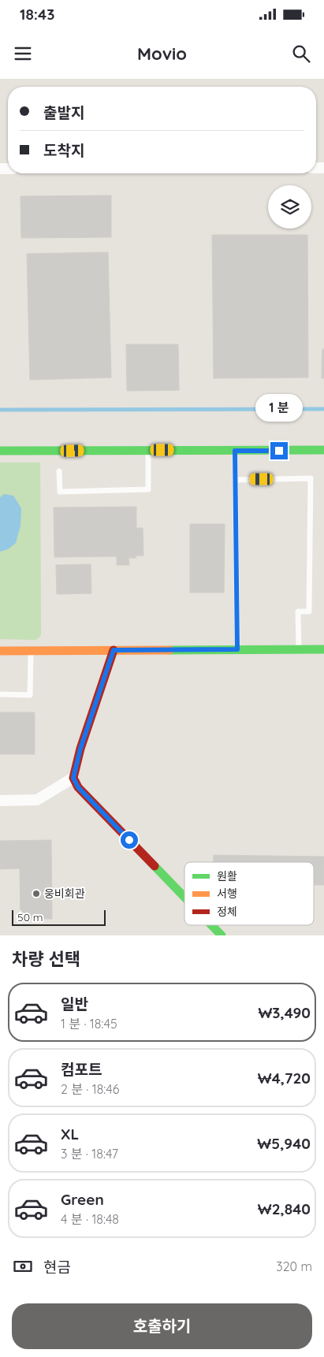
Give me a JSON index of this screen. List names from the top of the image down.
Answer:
{
  "places": ["웅비회관"],
  "legend": ["원활", "서행", "정체"],
  "scale_bar": "50 m",
  "page": {
    "status": "18:43",
    "header": "Movio",
    "banner": ["출발지", "도착지"],
    "bubble": "1 분",
    "scale": "50 m",
    "heading": "차량 선택",
    "list": [
      {
        "name": "일반",
        "note": "1 분 · 18:45",
        "value": "₩3,490"
      },
      {
        "name": "컴포트",
        "note": "2 분 · 18:46",
        "value": "₩4,720"
      },
      {
        "name": "XL",
        "note": "3 분 · 18:47",
        "value": "₩5,940"
      },
      {
        "name": "Green",
        "note": "4 분 · 18:48",
        "value": "₩2,840"
      }
    ],
    "pay": ["현금", "320 m"],
    "buttons": "호출하기"
  }
}
